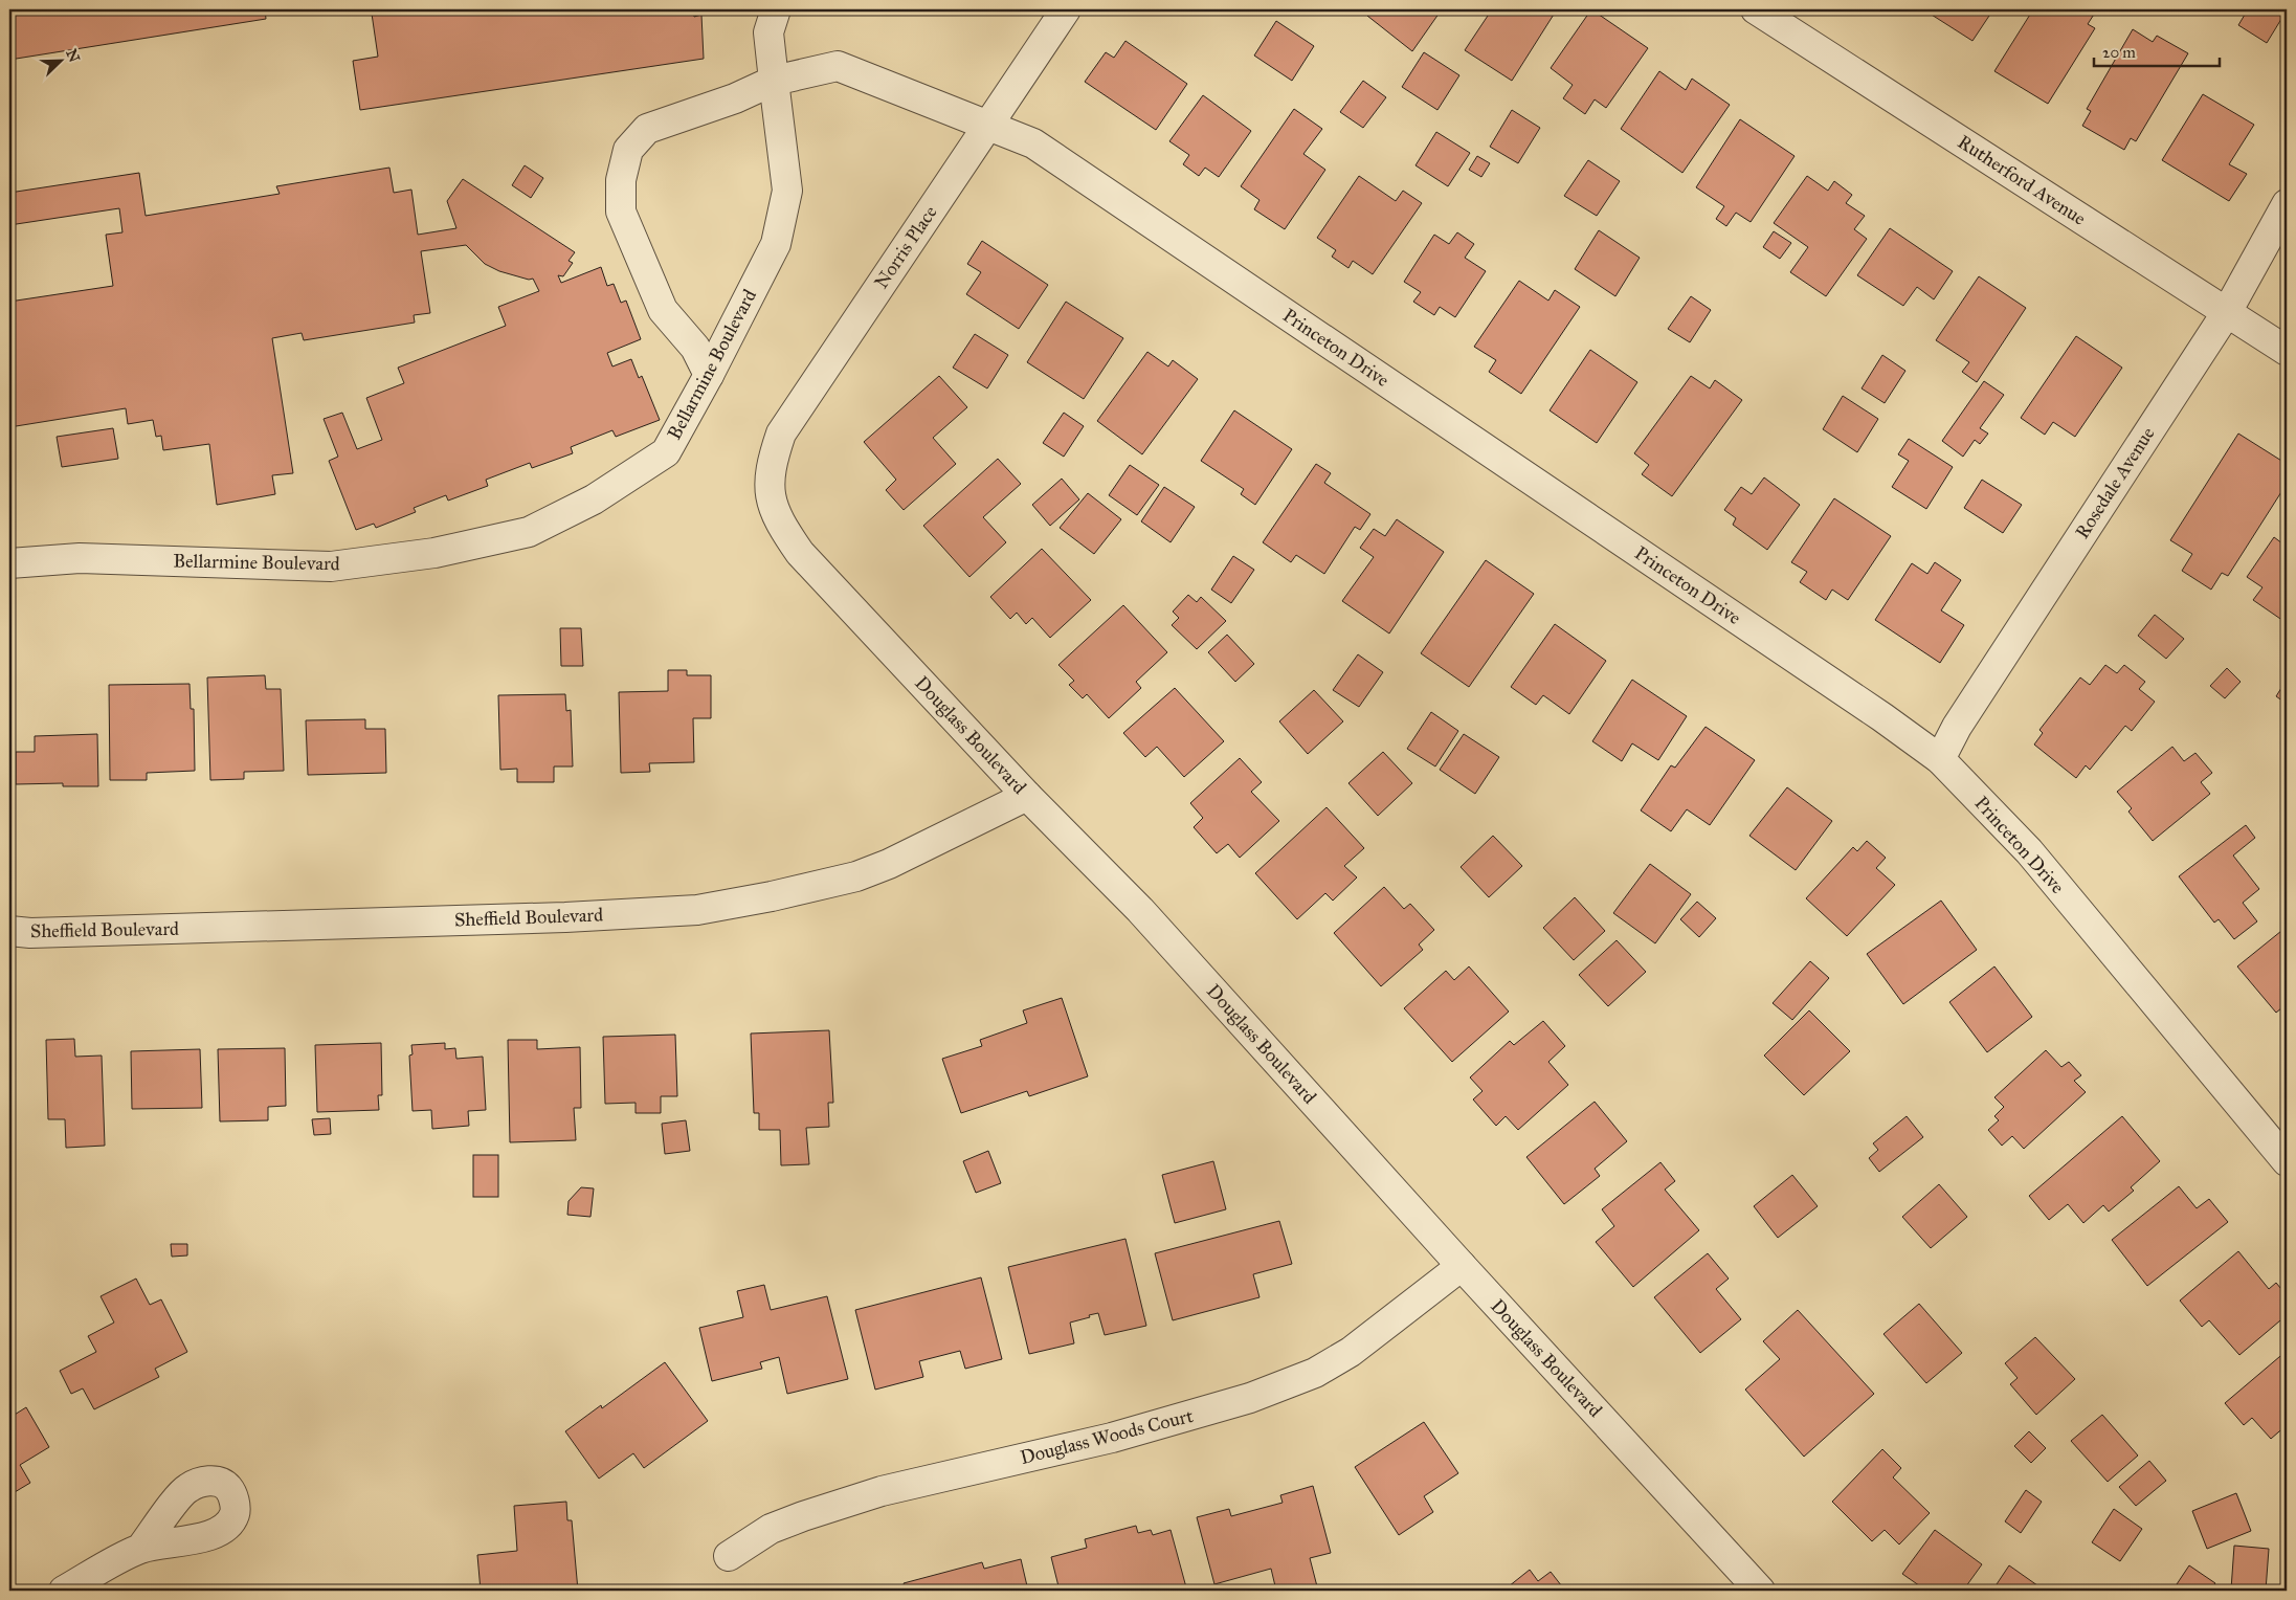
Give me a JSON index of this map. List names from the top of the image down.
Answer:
{
  "streets": {
    "street": [
      "Rutherford Avenue",
      "Norris Place",
      "Princeton Drive",
      "Bellarmine Boulevard",
      "Rosedale Avenue",
      "Douglass Boulevard",
      "Sheffield Boulevard",
      "Douglass Woods Court"
    ]
  },
  "crossings": [
    ["Rutherford Avenue", "Rosedale Avenue"],
    ["Norris Place", "Princeton Drive"],
    ["Norris Place", "Douglass Boulevard"],
    ["Princeton Drive", "Rosedale Avenue"],
    ["Douglass Boulevard", "Sheffield Boulevard"],
    ["Douglass Boulevard", "Douglass Woods Court"]
  ],
  "scale_bar": "20 m",
  "north": "top right"
}
